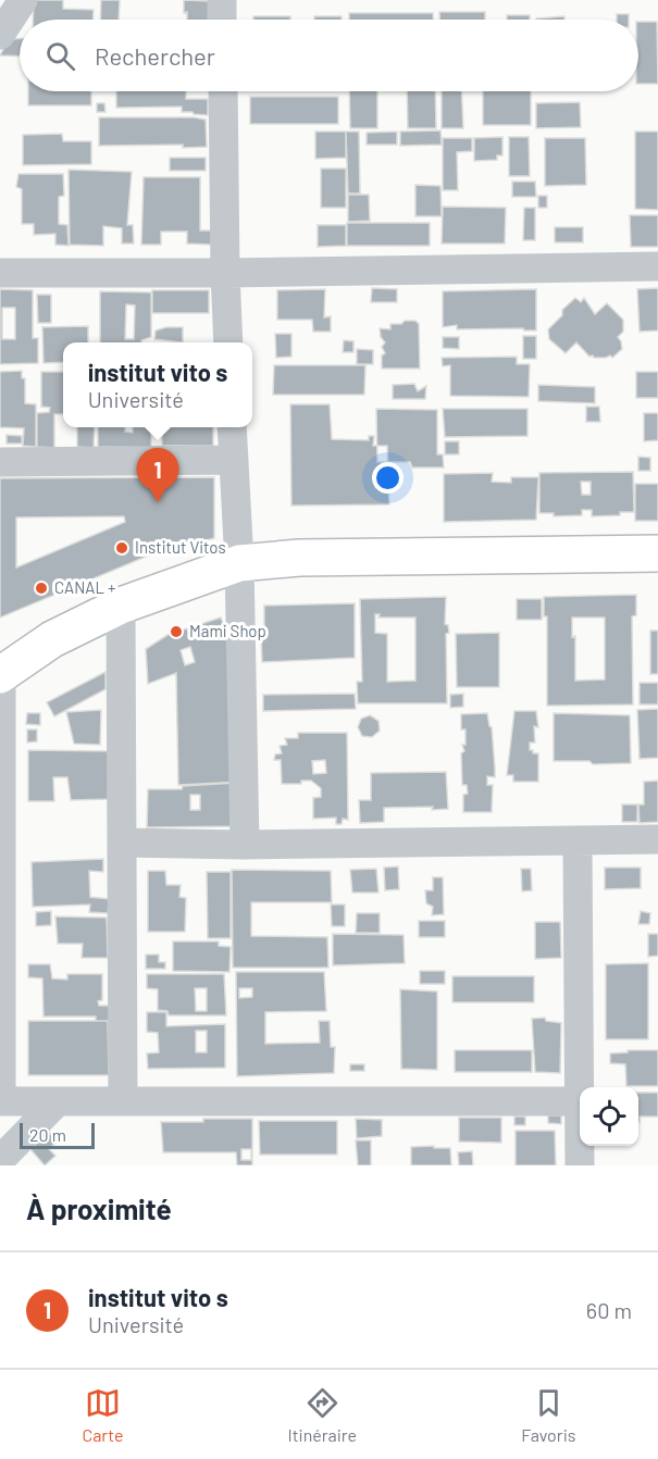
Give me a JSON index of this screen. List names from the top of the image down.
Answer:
{
  "places": ["Institut Vitos", "CANAL +", "Mami Shop"],
  "scale_bar": "20 m",
  "page": {
    "search": "Rechercher",
    "popup": ["institut vito s", "Université"],
    "pins": "1",
    "scale": "20 m",
    "heading": "À proximité",
    "list": [
      {
        "mark": "1",
        "name": "institut vito s",
        "note": "Université",
        "value": "60 m"
      }
    ],
    "nav": ["Carte", "Itinéraire", "Favoris"]
  }
}
